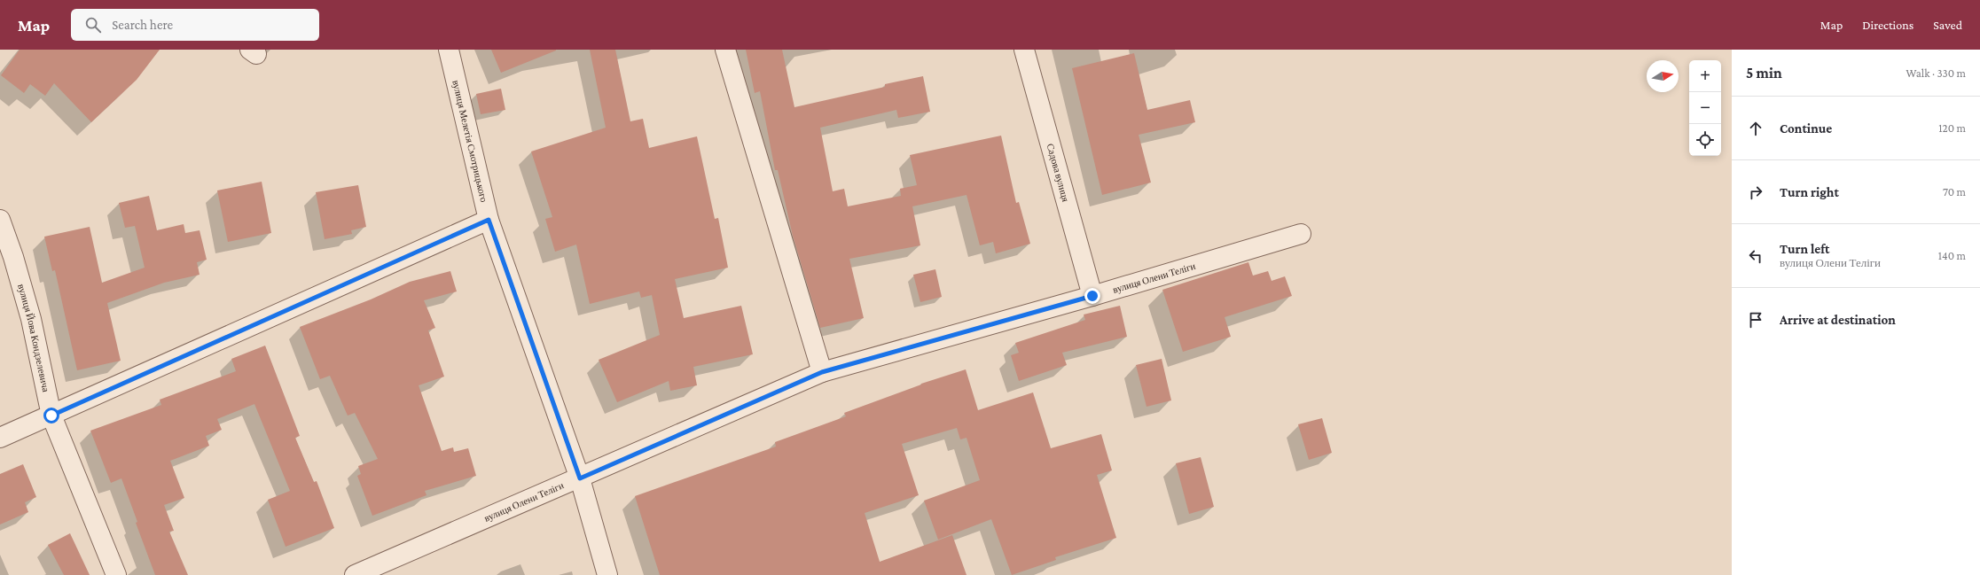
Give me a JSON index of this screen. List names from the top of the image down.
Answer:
{
  "streets": {
    "street": [
      "вулиця Мелетія Смотрицького",
      "Садова вулиця",
      "вулиця Олени Теліги",
      "вулиця Йова Кондзелевича"
    ]
  },
  "crossings": [
    ["вулиця Мелетія Смотрицького", "вулиця Олени Теліги"],
    ["Садова вулиця", "вулиця Олени Теліги"]
  ],
  "north": "right",
  "page": {
    "header": "Map",
    "search": "Search here",
    "nav": ["Map", "Directions", "Saved"],
    "heading": ["5 min", "Walk · 330 m"],
    "map_buttons": ["+", "−"],
    "list": [
      ["Continue", "120 m"],
      ["Turn right", "70 m"],
      ["Turn left", "вулиця Олени Теліги", "140 m"],
      "Arrive at destination"
    ]
  }
}
